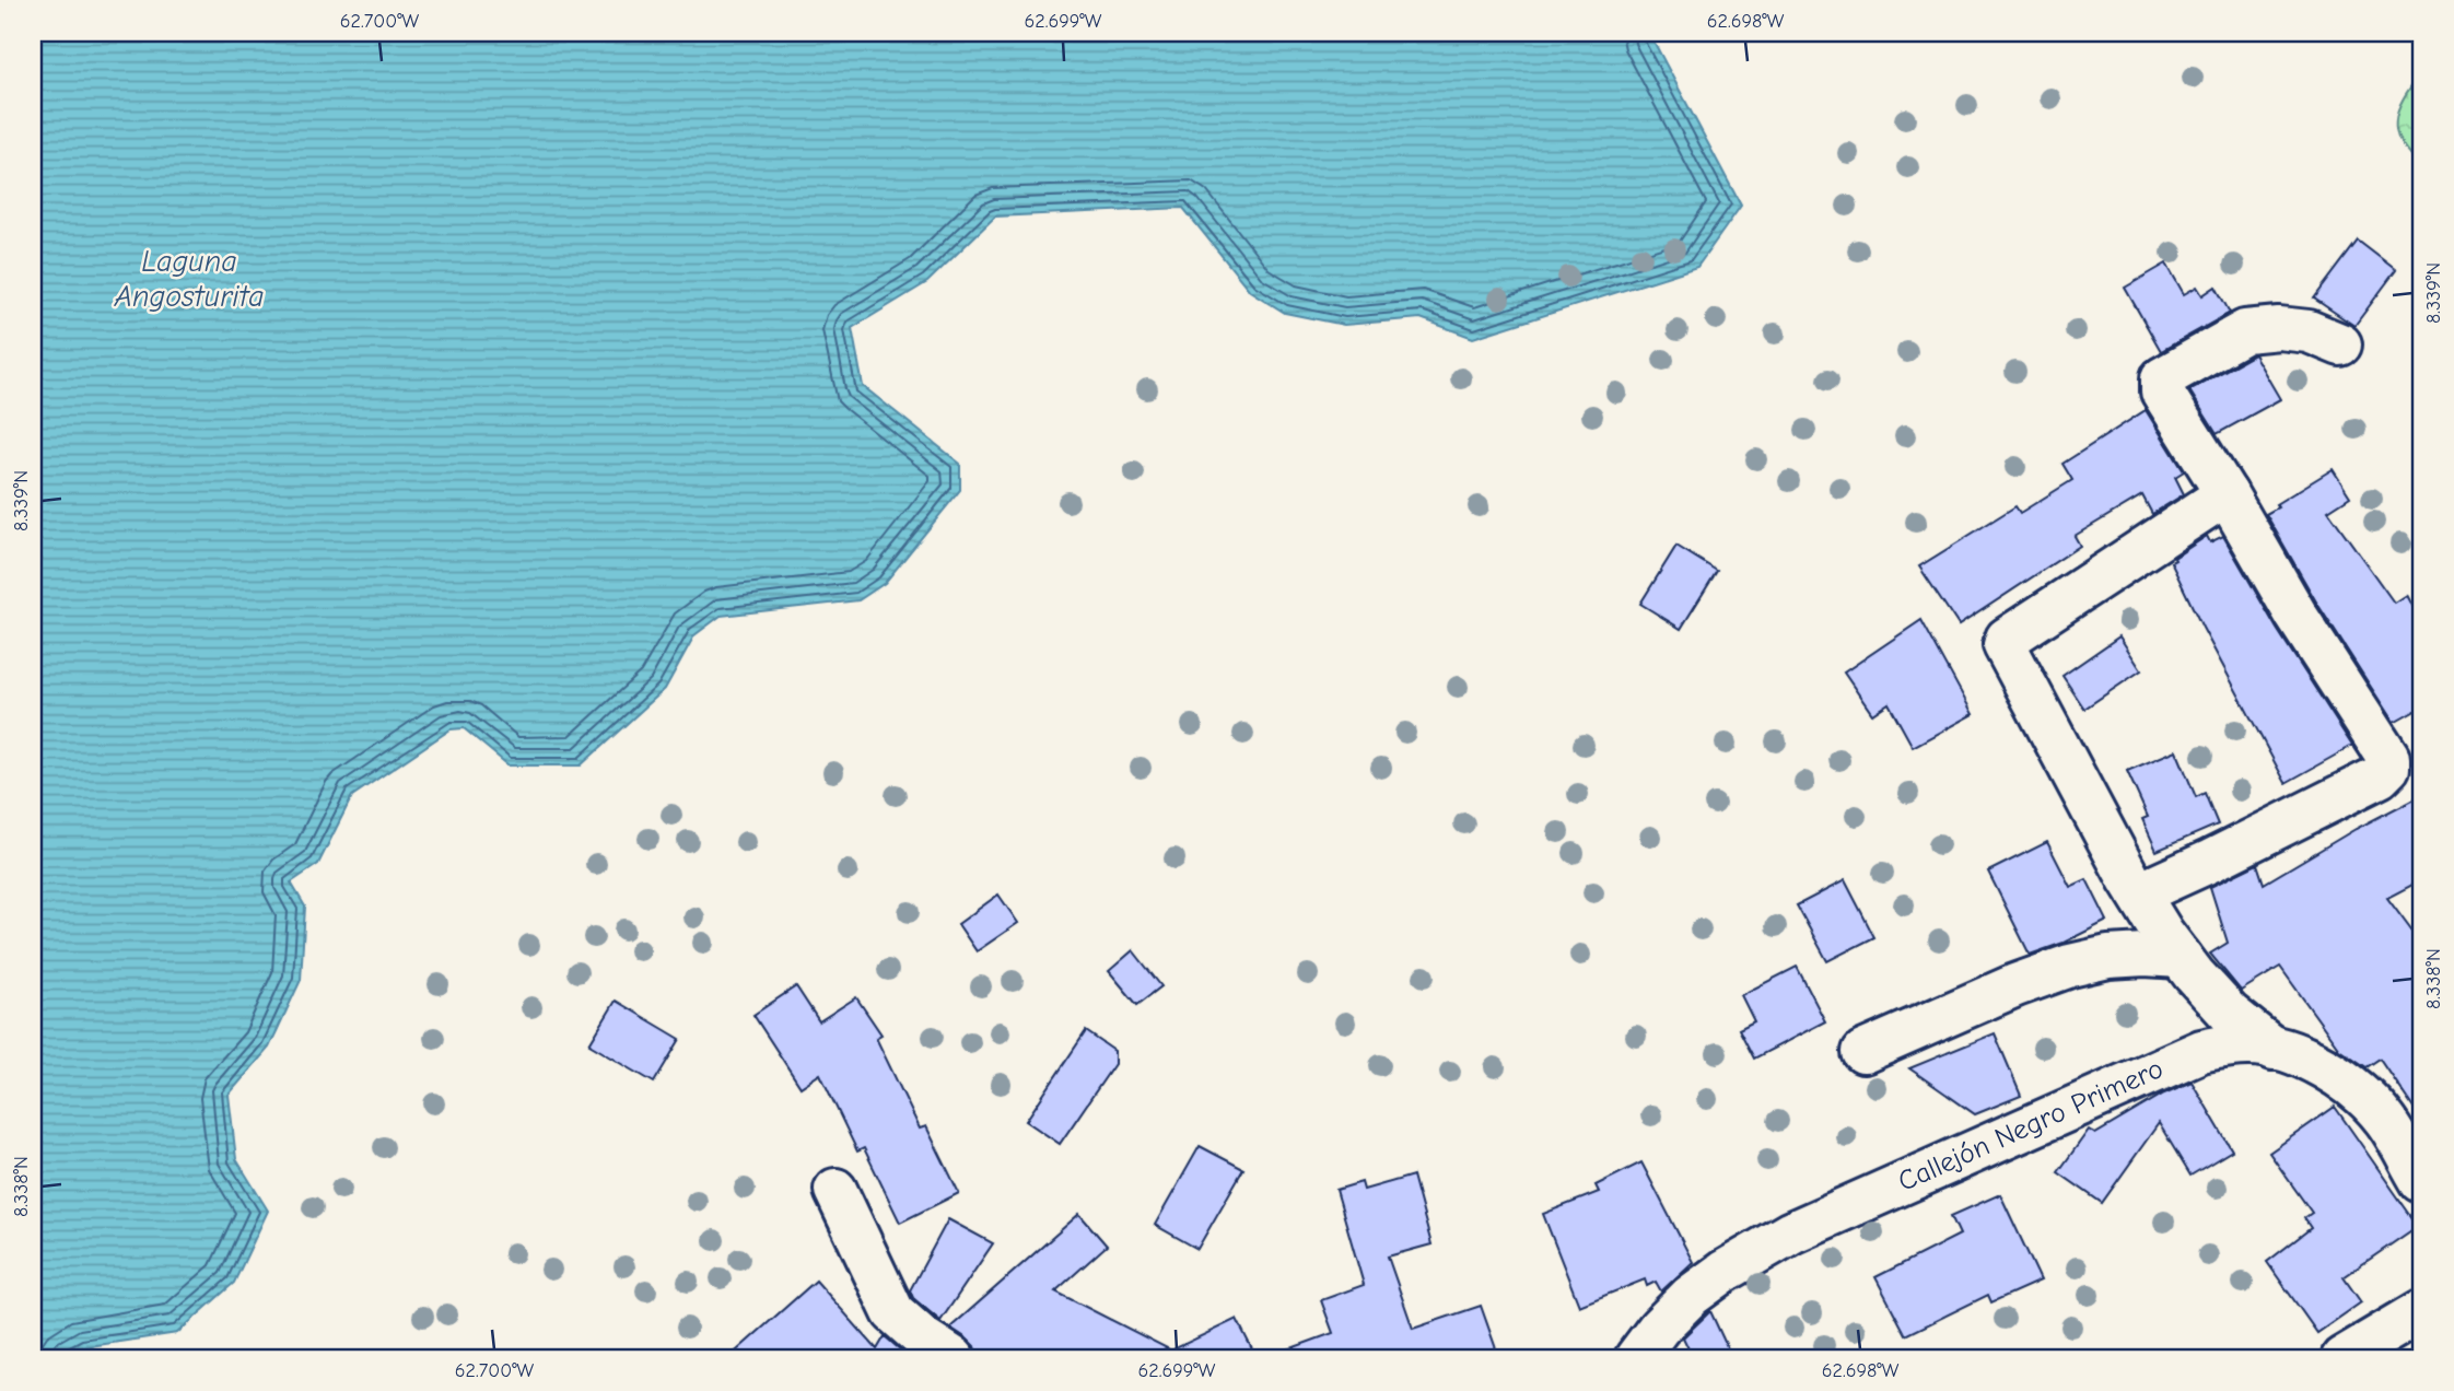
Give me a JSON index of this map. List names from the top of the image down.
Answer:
{
  "streets": {
    "street": ["Callejón Negro Primero"]
  },
  "water": ["Laguna Angosturita"],
  "coordinates": [
    "62.700°W",
    "62.699°W",
    "62.698°W",
    "8.339°N",
    "8.338°N"
  ]
}
